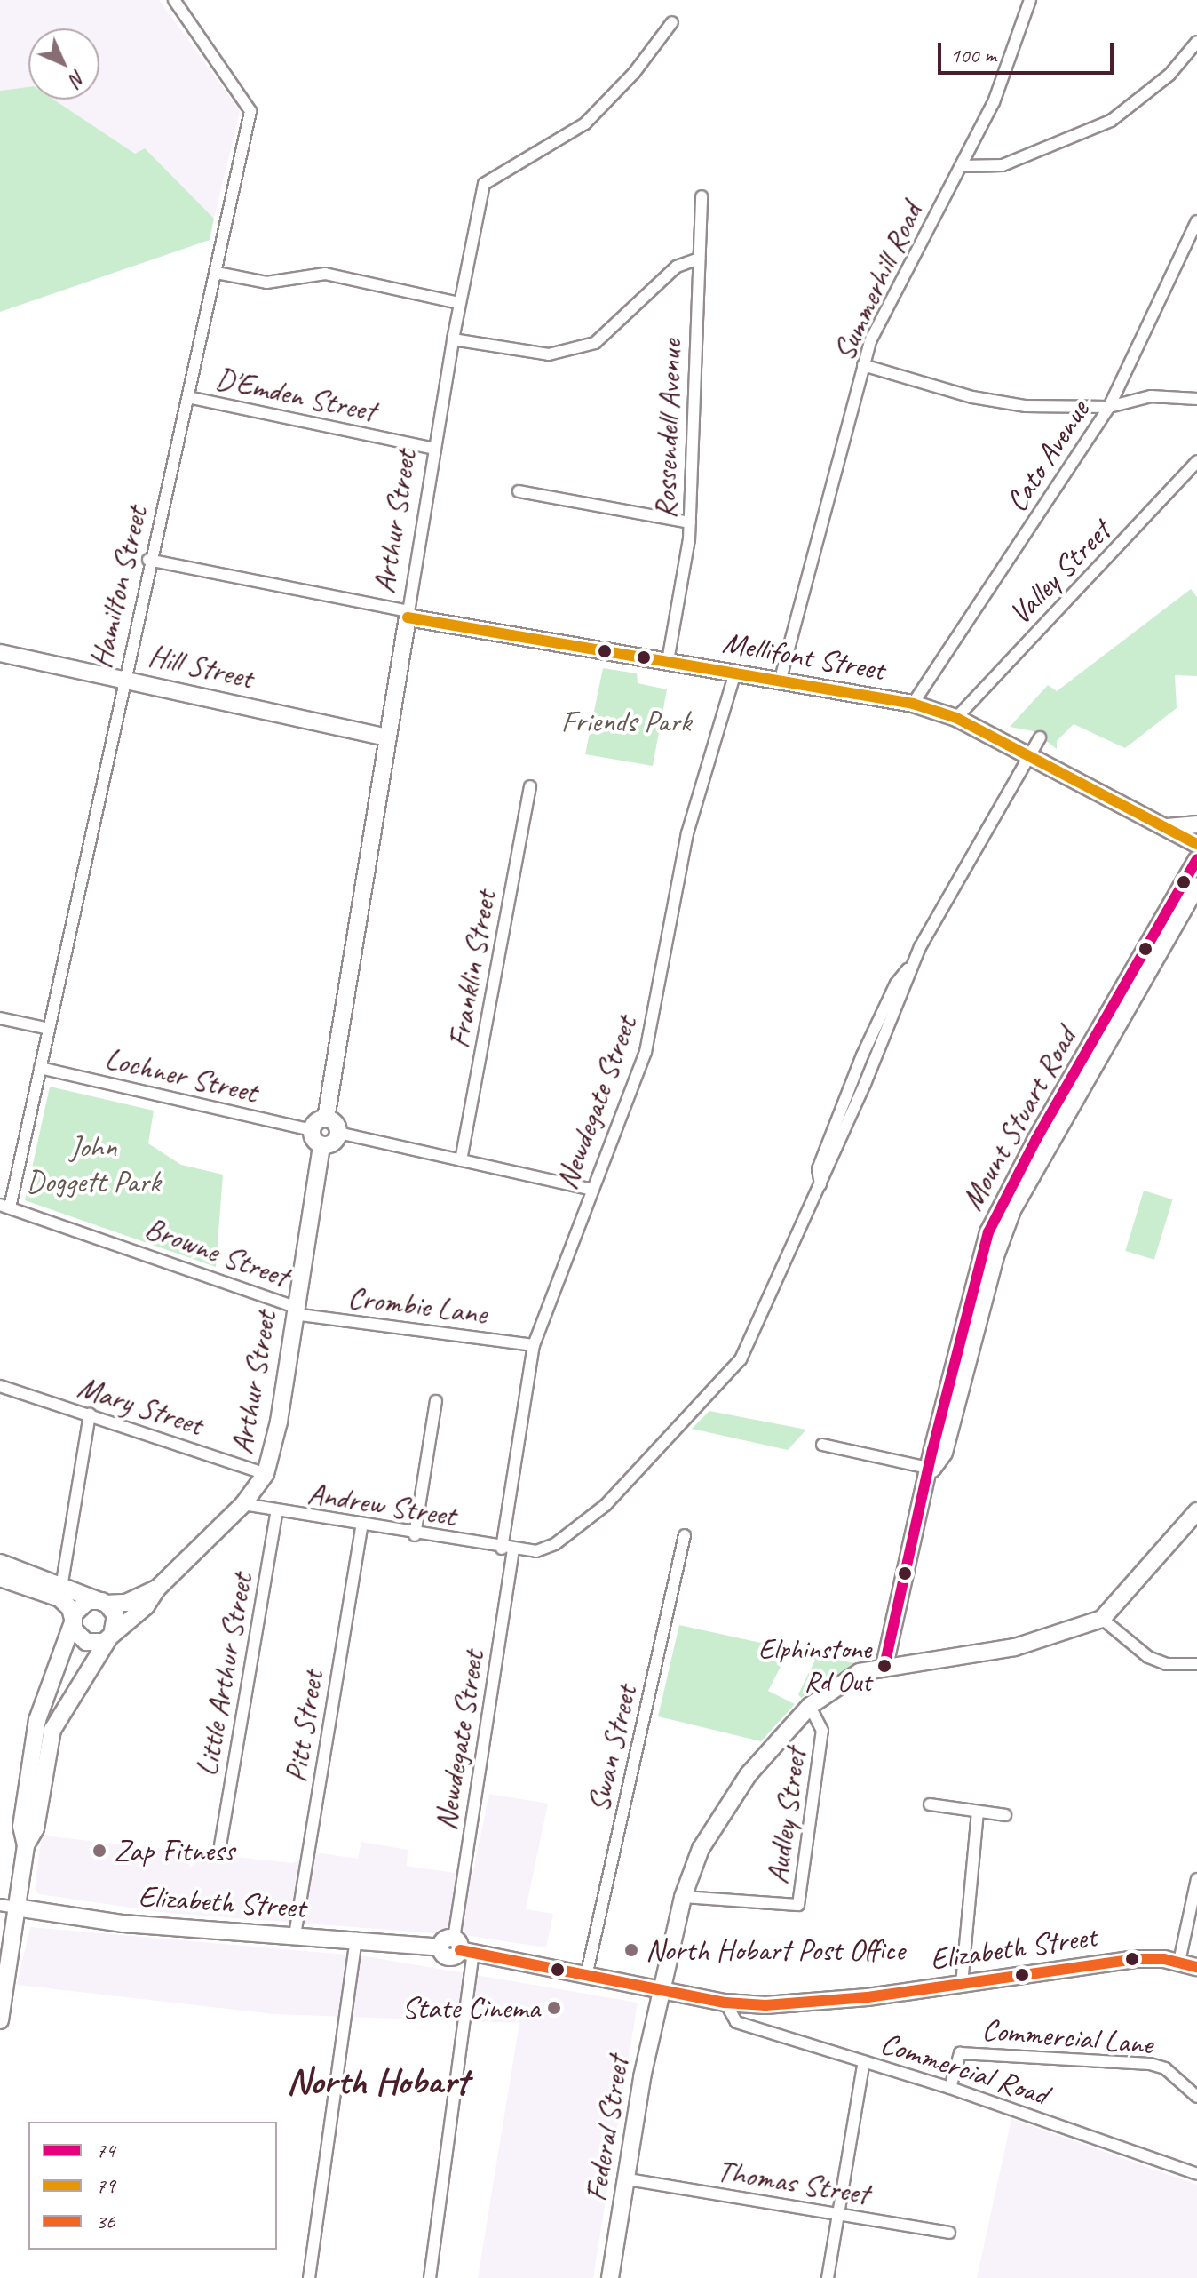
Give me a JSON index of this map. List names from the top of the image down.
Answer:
{
  "streets": {
    "street": [
      "Summerhill Road",
      "D'Emden Street",
      "Rossendell Avenue",
      "Cato Avenue",
      "Arthur Street",
      "Valley Street",
      "Hamilton Street",
      "Mellifont Street",
      "Hill Street",
      "Franklin Street",
      "Lochner Street",
      "Newdegate Street",
      "Mount Stuart Road",
      "Browne Street",
      "Crombie Lane",
      "Mary Street",
      "Andrew Street",
      "Little Arthur Street",
      "Pitt Street",
      "Swan Street",
      "Audley Street",
      "Elizabeth Street",
      "Commercial Lane",
      "Commercial Road",
      "Federal Street",
      "Thomas Street"
    ]
  },
  "crossings": [
    ["Summerhill Road", "Mellifont Street"],
    ["D'Emden Street", "Arthur Street"],
    ["D'Emden Street", "Hamilton Street"],
    ["Rossendell Avenue", "Mellifont Street"],
    ["Cato Avenue", "Mellifont Street"],
    ["Arthur Street", "Mellifont Street"],
    ["Arthur Street", "Hill Street"],
    ["Arthur Street", "Lochner Street"],
    ["Arthur Street", "Browne Street"],
    ["Arthur Street", "Crombie Lane"],
    ["Arthur Street", "Mary Street"],
    ["Arthur Street", "Andrew Street"],
    ["Valley Street", "Mellifont Street"],
    ["Hamilton Street", "Hill Street"],
    ["Hamilton Street", "Lochner Street"],
    ["Hamilton Street", "Browne Street"],
    ["Mellifont Street", "Newdegate Street"],
    ["Mellifont Street", "Andrew Street"],
    ["Newdegate Street", "Crombie Lane"],
    ["Newdegate Street", "Andrew Street"],
    ["Newdegate Street", "Elizabeth Street"],
    ["Mount Stuart Road", "Federal Street"],
    ["Browne Street", "Crombie Lane"],
    ["Andrew Street", "Little Arthur Street"],
    ["Andrew Street", "Pitt Street"],
    ["Pitt Street", "Elizabeth Street"],
    ["Swan Street", "Elizabeth Street"],
    ["Audley Street", "Federal Street"],
    ["Elizabeth Street", "Commercial Road"],
    ["Elizabeth Street", "Federal Street"],
    ["Commercial Lane", "Commercial Road"],
    ["Federal Street", "Thomas Street"]
  ],
  "districts": ["North Hobart"],
  "parks": ["Friends Park", "John Doggett Park"],
  "places": [
    "Elphinstone Rd Out",
    "Zap Fitness",
    "North Hobart Post Office",
    "State Cinema"
  ],
  "lines": ["transit line 79", "transit line 74", "transit line 36"],
  "legend": ["74", "79", "36"],
  "scale_bar": "100 m",
  "north": "bottom right"
}
